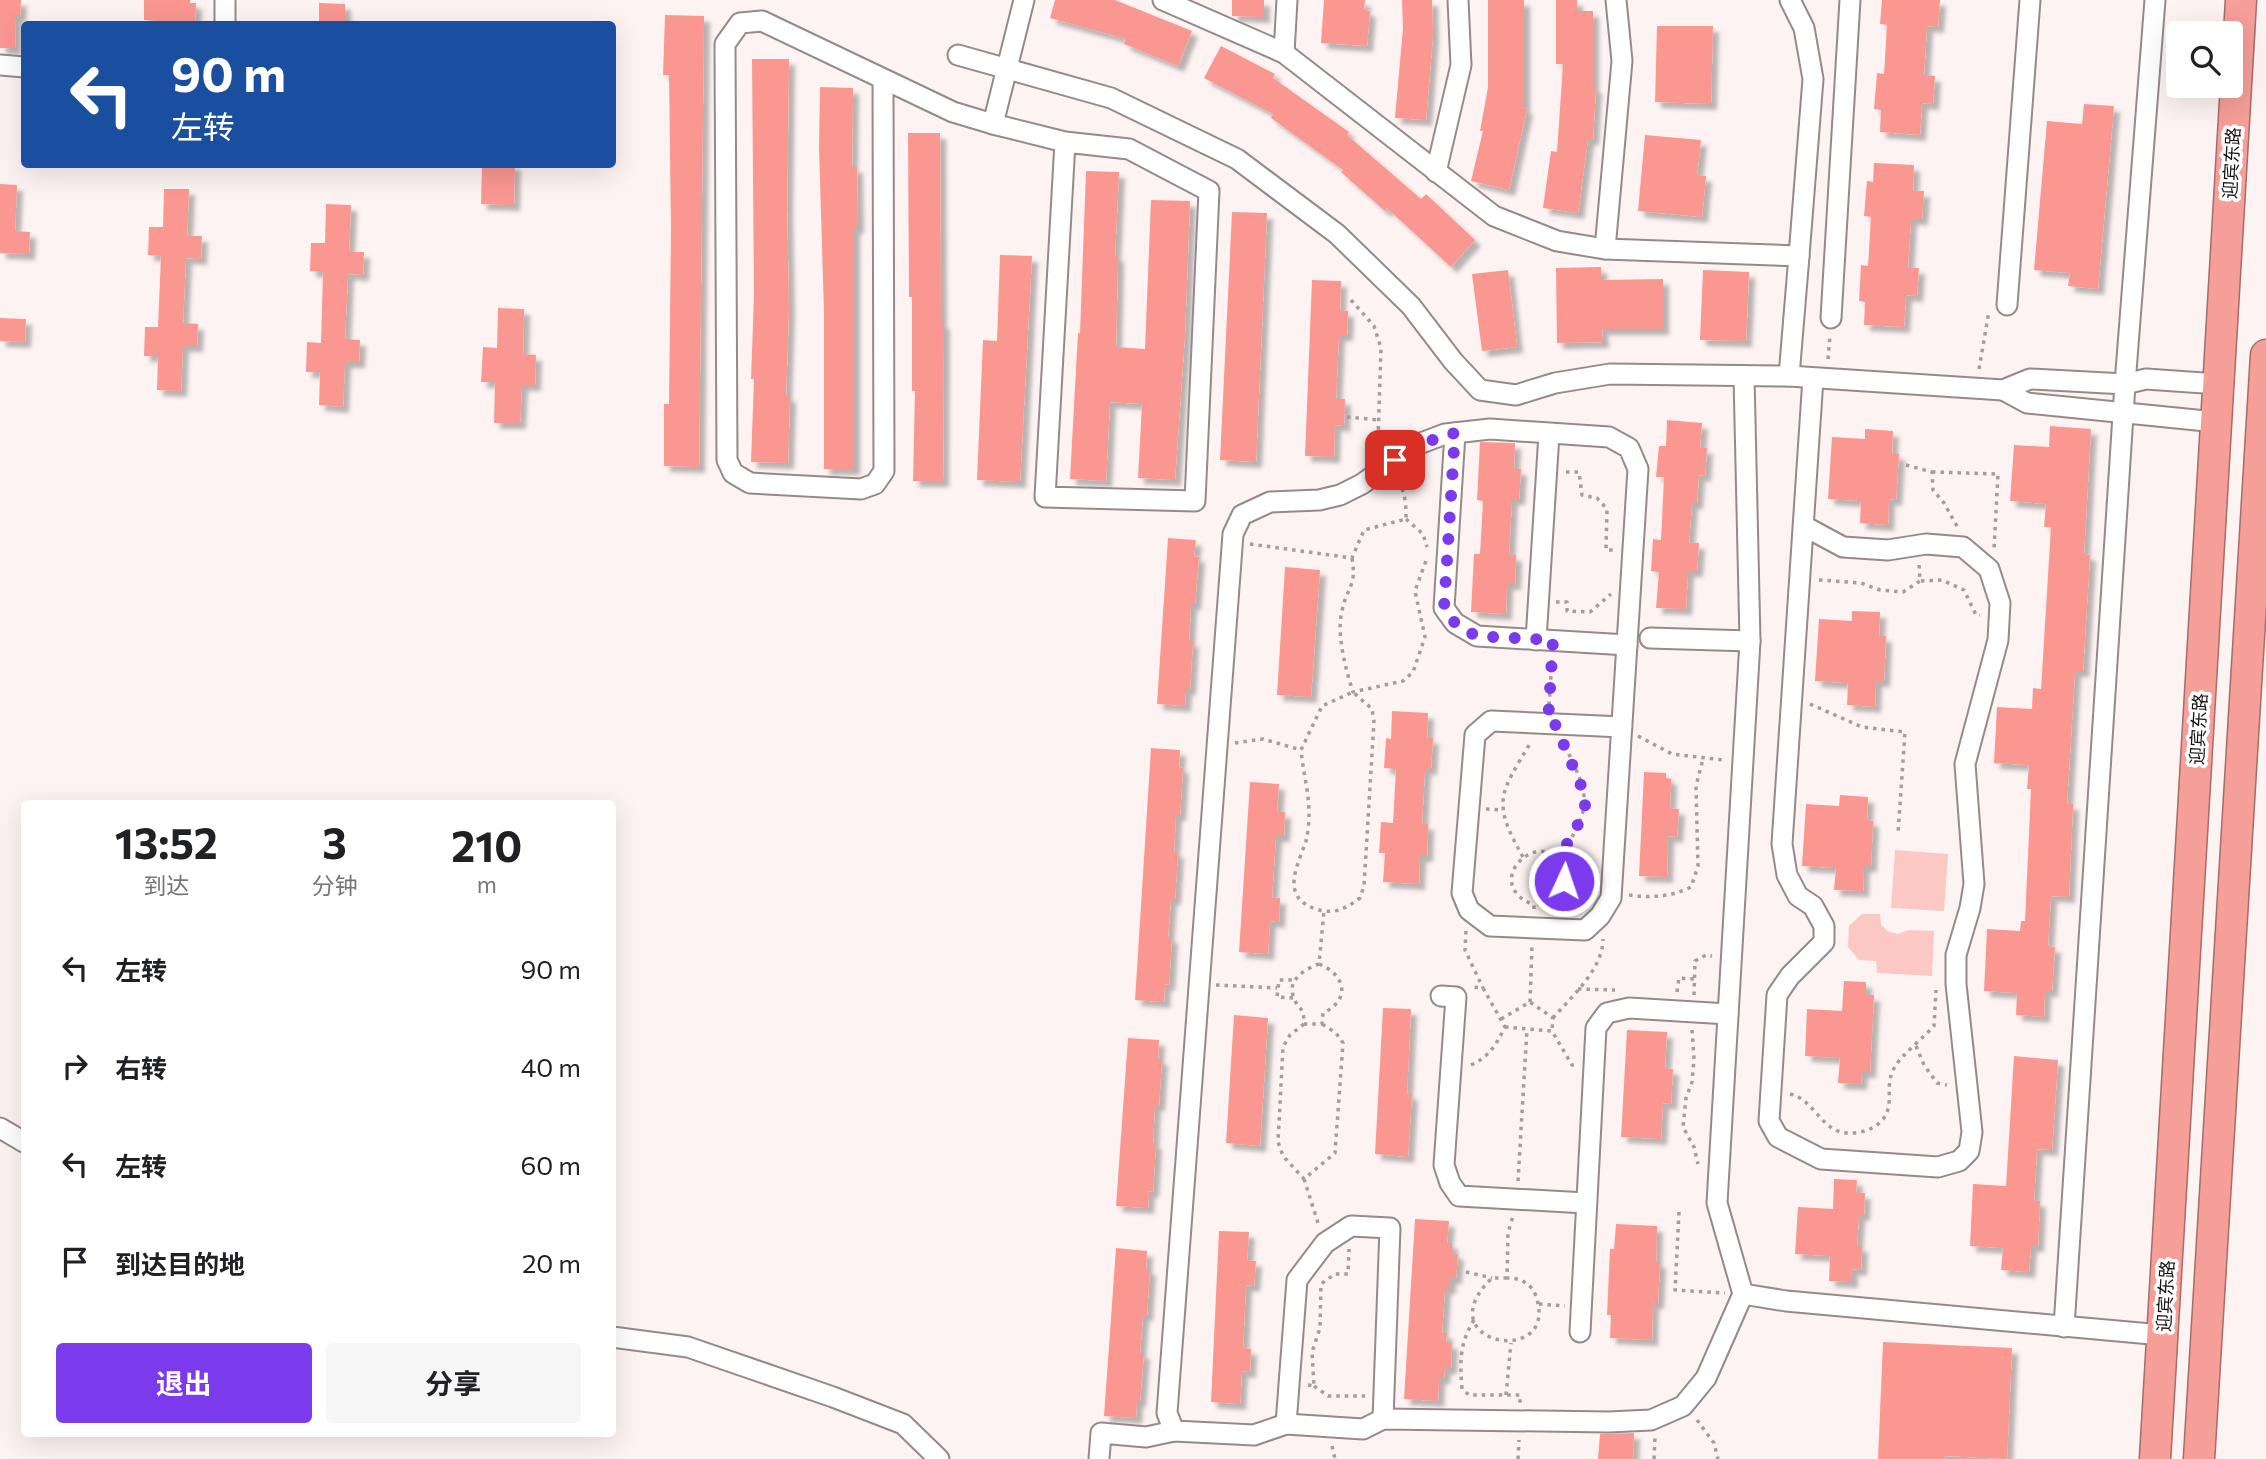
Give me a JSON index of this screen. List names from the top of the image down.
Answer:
{
  "streets": {
    "highway": ["迎宾东路"]
  },
  "page": {
    "turn": ["90 m", "左转"],
    "eta": [
      "13:52",
      "到达",
      "3",
      "分钟",
      "210",
      "m"
    ],
    "list": [
      {
        "name": "左转",
        "value": "90 m"
      },
      {
        "name": "右转",
        "value": "40 m"
      },
      {
        "name": "左转",
        "value": "60 m"
      },
      {
        "name": "到达目的地",
        "value": "20 m"
      }
    ],
    "buttons": ["退出", "分享"]
  }
}
